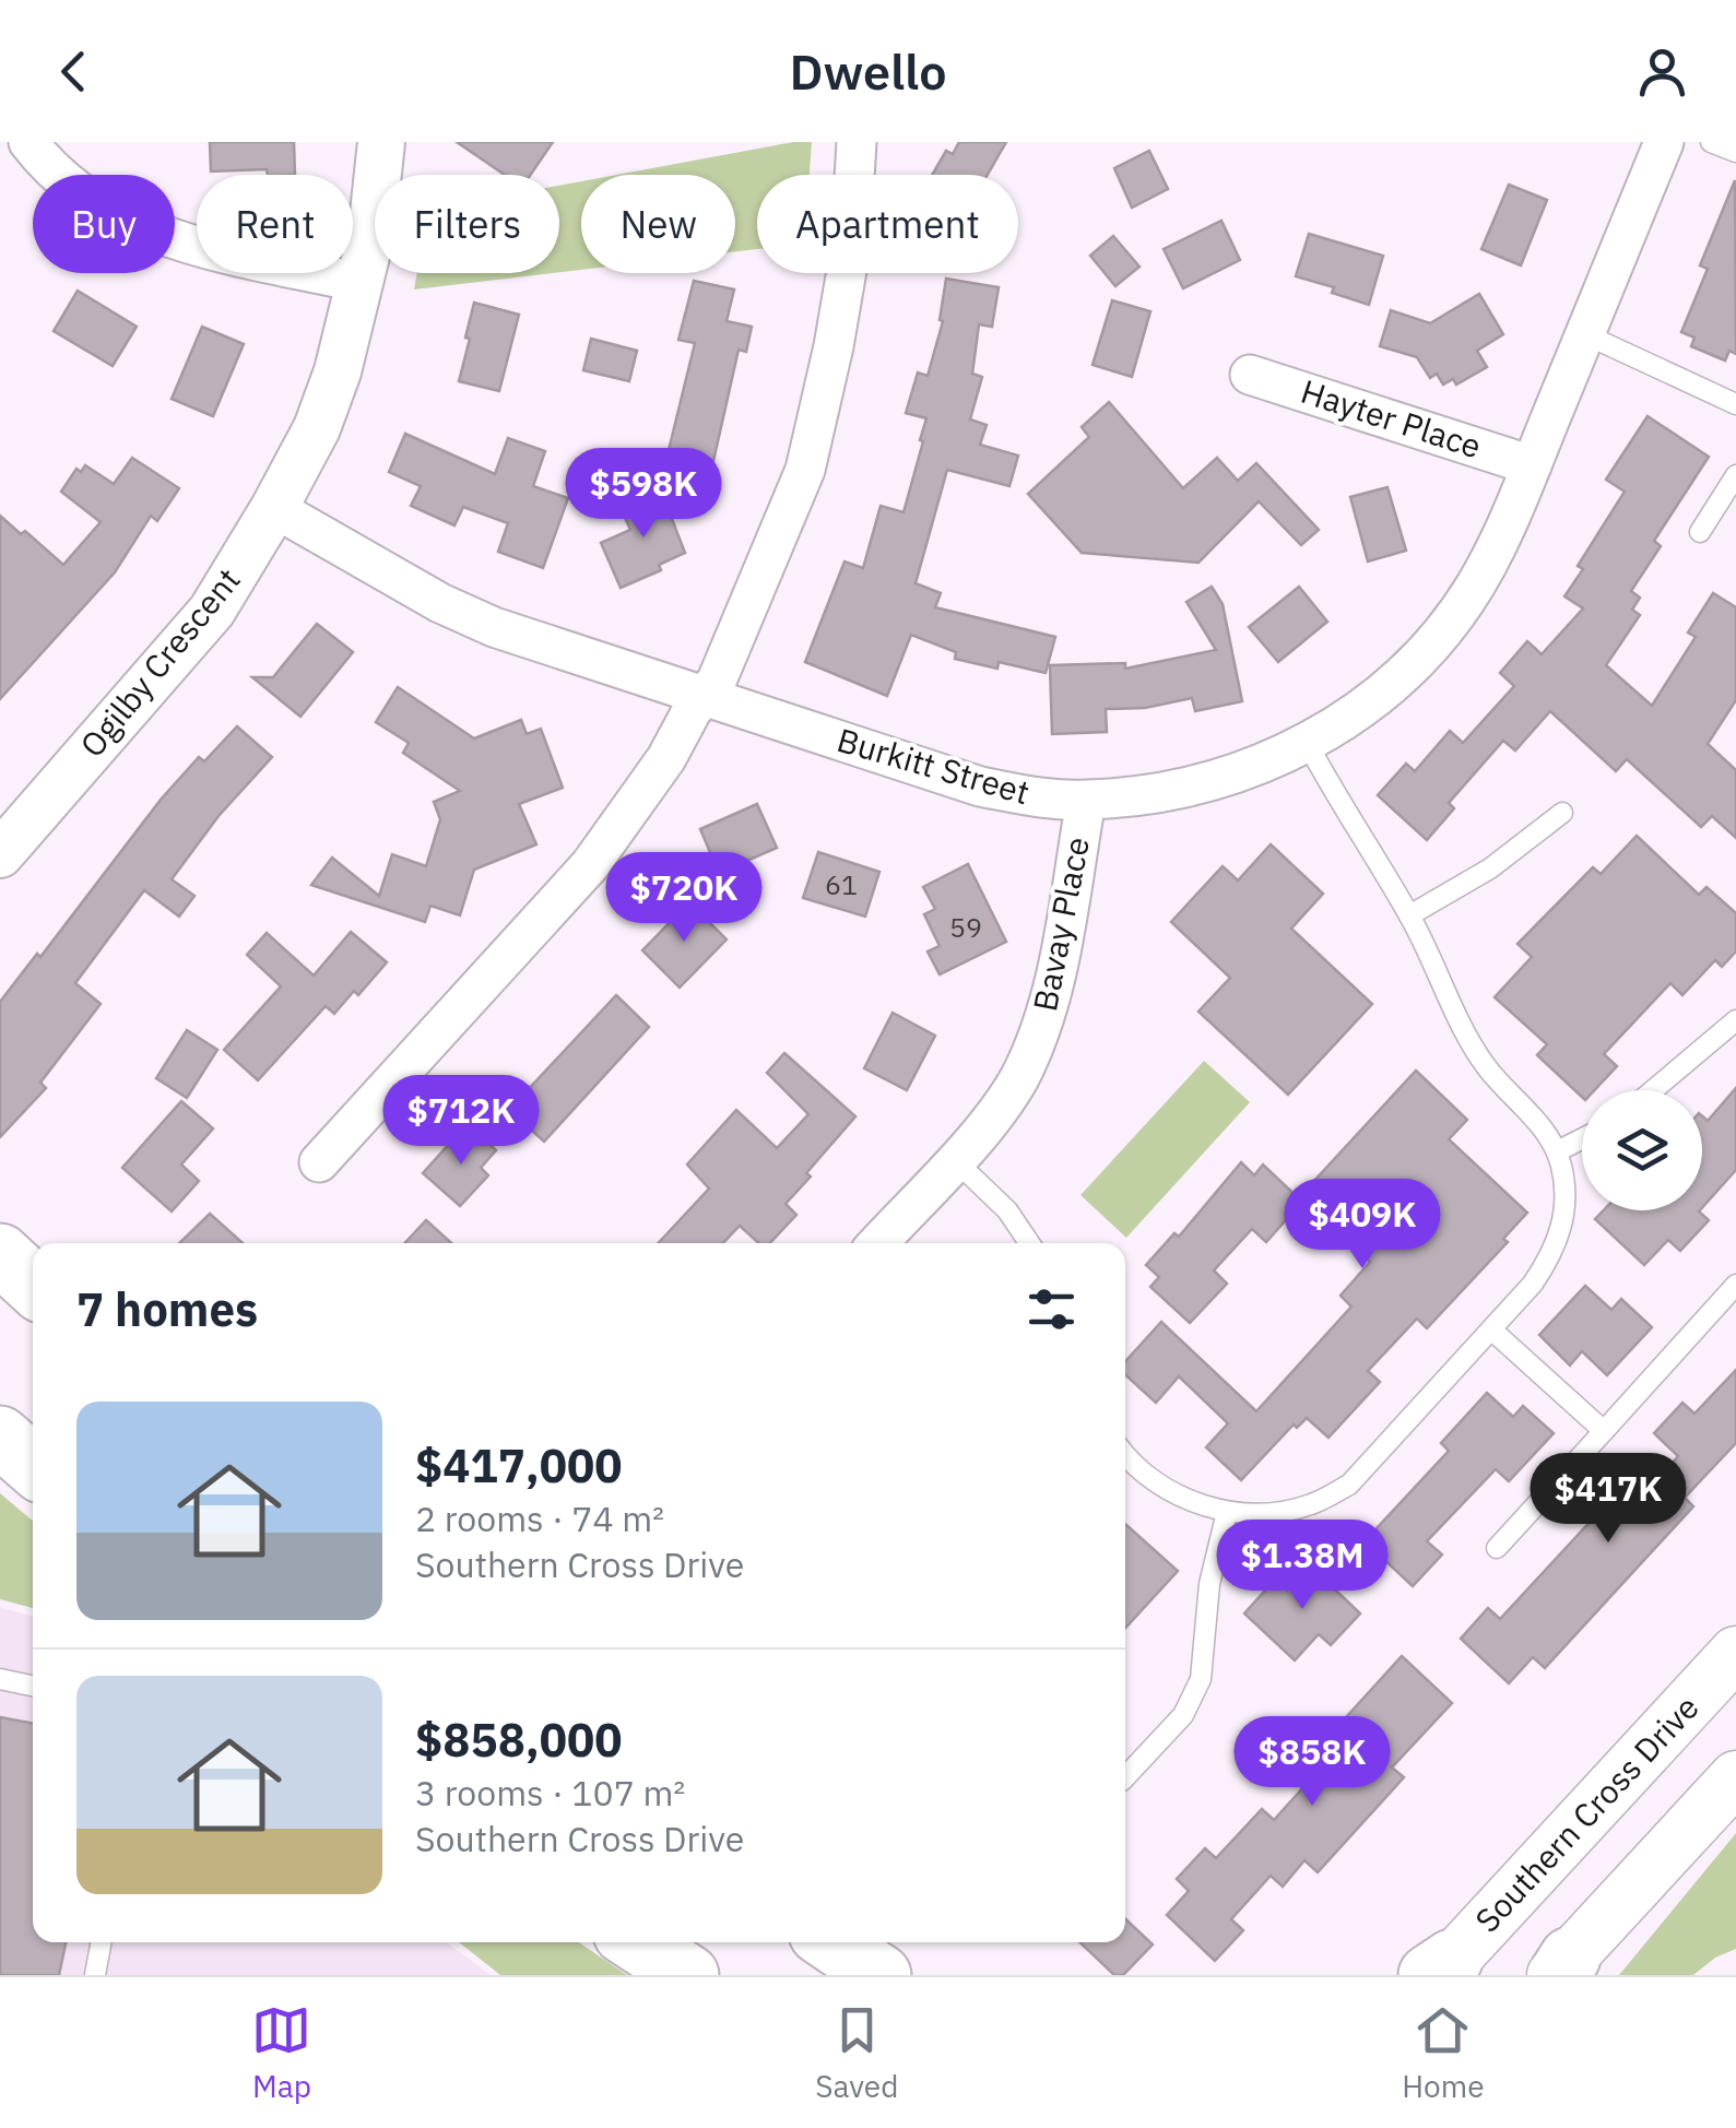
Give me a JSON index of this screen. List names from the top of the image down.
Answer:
{
  "streets": {
    "main road": ["Southern Cross Drive"],
    "street": [
      "Hayter Place",
      "Ogilby Crescent",
      "Burkitt Street",
      "Bavay Place"
    ]
  },
  "crossings": [
    ["Hayter Place", "Burkitt Street"],
    ["Ogilby Crescent", "Burkitt Street"],
    ["Burkitt Street", "Bavay Place"]
  ],
  "house_numbers": ["61", "59"],
  "page": {
    "header": "Dwello",
    "chip": [
      "Buy",
      "Rent",
      "Filters",
      "New",
      "Apartment"
    ],
    "price": [
      "$598K",
      "$720K",
      "$712K",
      "$409K",
      "$417K",
      "$1.38M",
      "$858K"
    ],
    "heading": "7 homes",
    "list": [
      {
        "name": "$417,000",
        "note": "2 rooms · 74 m² · Southern Cross Drive"
      },
      {
        "name": "$858,000",
        "note": "3 rooms · 107 m² · Southern Cross Drive"
      }
    ],
    "tabs": ["Map", "Saved", "Home"]
  }
}
